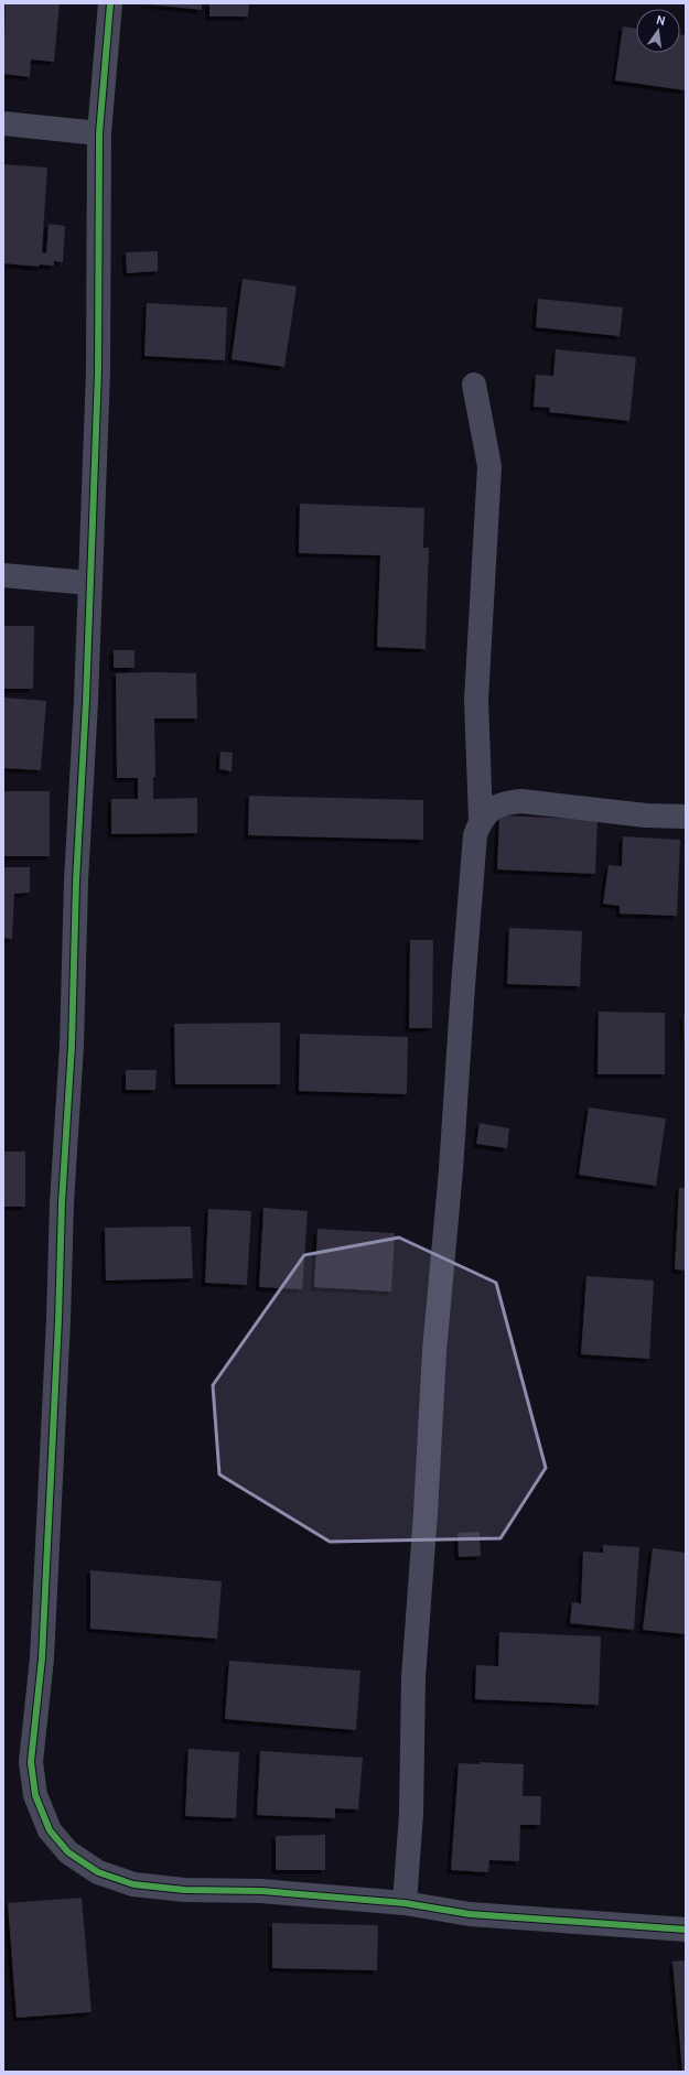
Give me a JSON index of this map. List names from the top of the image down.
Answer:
{
  "north": "top"
}
